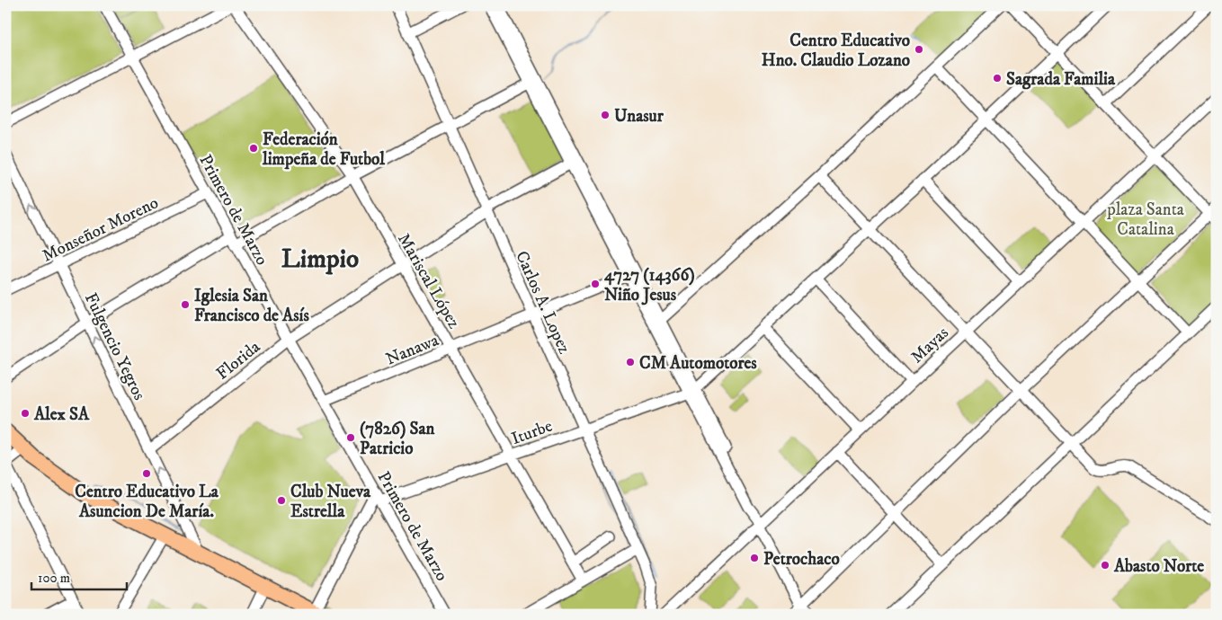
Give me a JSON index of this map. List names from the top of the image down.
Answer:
{
  "streets": {
    "street": [
      "Primero de Marzo",
      "Monseñor Moreno",
      "Mariscal López",
      "Carlos A. Lopez",
      "Mayas",
      "Fulgencio Yegros",
      "Nanawa",
      "Florida",
      "Iturbe"
    ]
  },
  "crossings": [
    ["Primero de Marzo", "Monseñor Moreno"],
    ["Primero de Marzo", "Nanawa"],
    ["Primero de Marzo", "Florida"],
    ["Primero de Marzo", "Iturbe"],
    ["Monseñor Moreno", "Fulgencio Yegros"],
    ["Mariscal López", "Nanawa"],
    ["Mariscal López", "Florida"],
    ["Mariscal López", "Iturbe"],
    ["Carlos A. Lopez", "Nanawa"],
    ["Carlos A. Lopez", "Florida"],
    ["Carlos A. Lopez", "Iturbe"],
    ["Fulgencio Yegros", "Florida"]
  ],
  "one_way": ["Fulgencio Yegros"],
  "districts": ["Limpio"],
  "parks": ["plaza Santa Catalina"],
  "places": [
    "Centro Educativo Hno. Claudio Lozano",
    "Sagrada Familia",
    "Unasur",
    "Federación limpeña de Futbol",
    "4727 (14366) Niño Jesus",
    "Iglesia San Francisco de Asís",
    "CM Automotores",
    "Alex SA",
    "(7826) San Patricio",
    "Centro Educativo La Asuncion De María.",
    "Club Nueva Estrella",
    "Petrochaco",
    "Abasto Norte"
  ],
  "scale_bar": "100 m"
}
